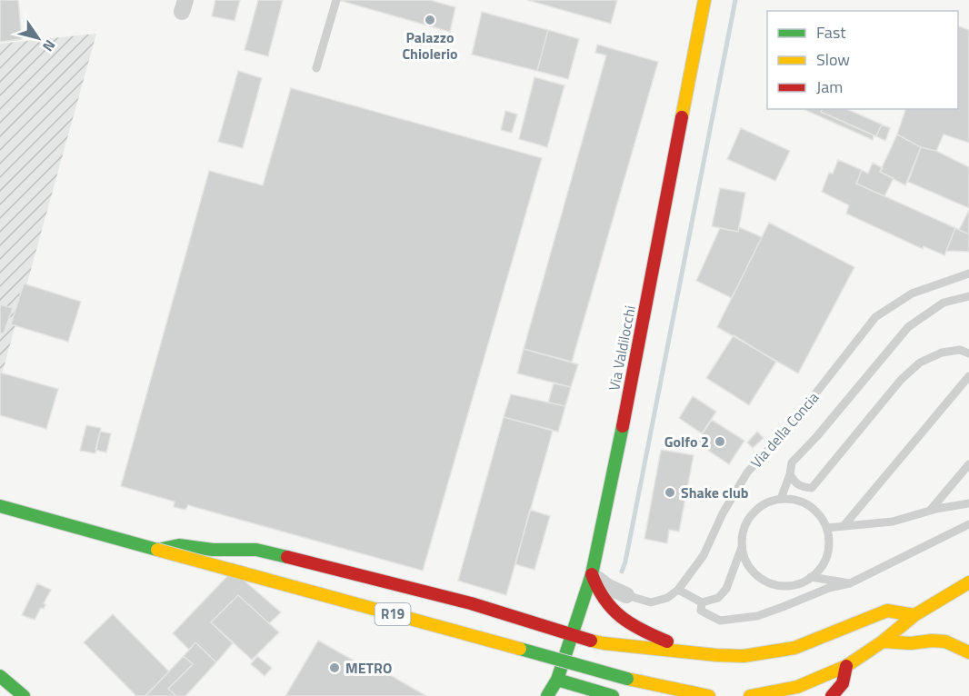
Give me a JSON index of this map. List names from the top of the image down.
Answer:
{
  "streets": {
    "main road": ["Via Valdilocchi", "R19"],
    "lane": ["Via della Concia"]
  },
  "places": [
    "Palazzo Chiolerio",
    "Golfo 2",
    "Shake club",
    "METRO"
  ],
  "legend": ["Fast", "Slow", "Jam"],
  "north": "bottom right"
}
